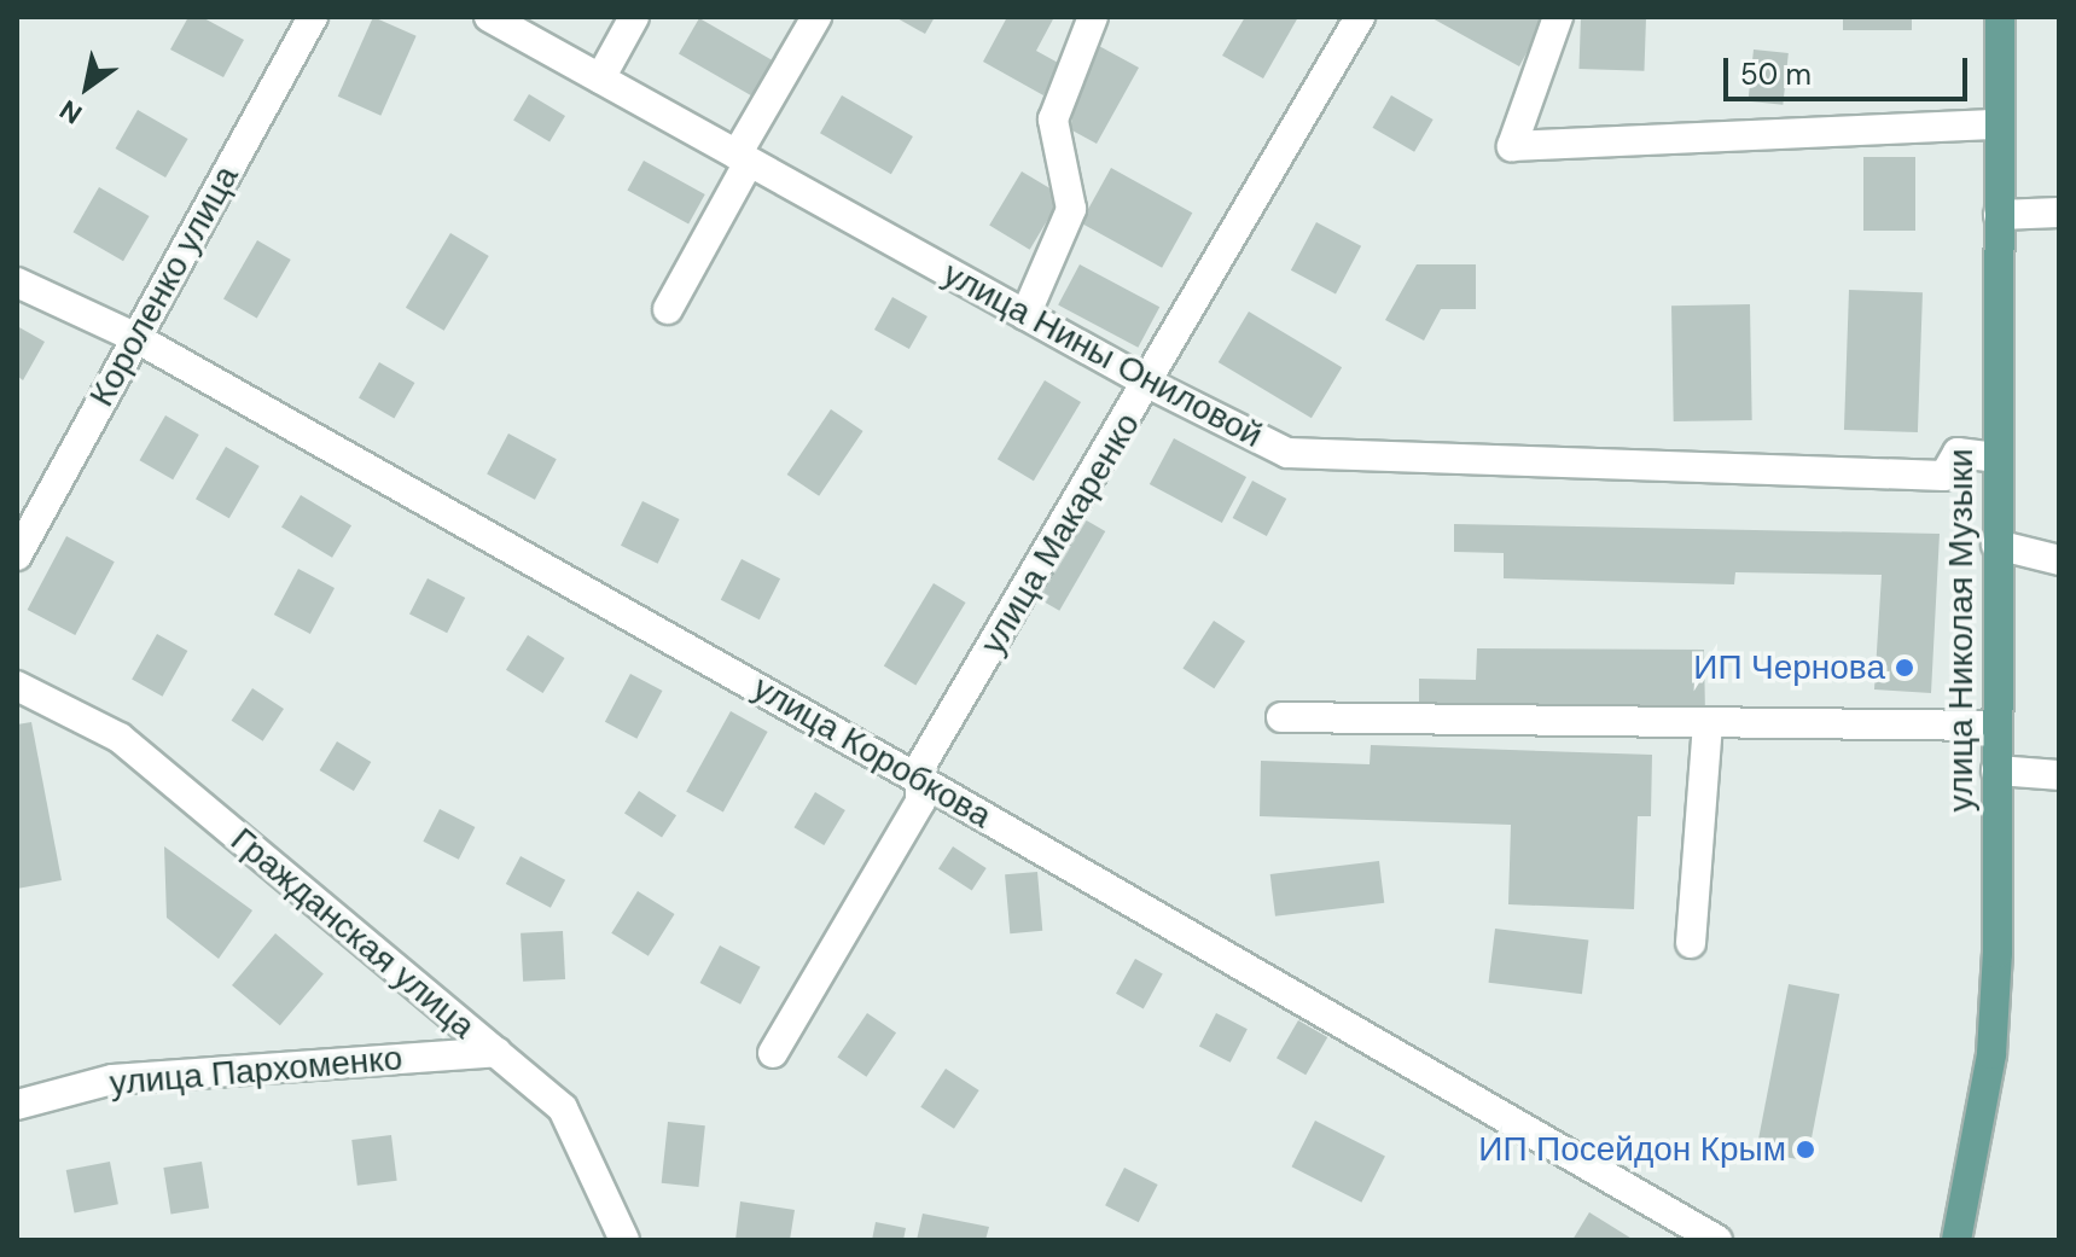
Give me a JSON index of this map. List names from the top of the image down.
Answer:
{
  "streets": {
    "main road": ["улица Николая Музыки"],
    "street": [
      "Короленко улица",
      "улица Нины Ониловой",
      "улица Макаренко",
      "улица Коробкова",
      "Гражданская улица",
      "улица Пархоменко"
    ]
  },
  "crossings": [
    ["Короленко улица", "улица Коробкова"],
    ["улица Нины Ониловой", "улица Макаренко"],
    ["улица Нины Ониловой", "улица Николая Музыки"],
    ["улица Макаренко", "улица Коробкова"],
    ["Гражданская улица", "улица Пархоменко"]
  ],
  "places": ["ИП Чернова", "ИП Посейдон Крым"],
  "scale_bar": "50 m",
  "north": "bottom left"
}
